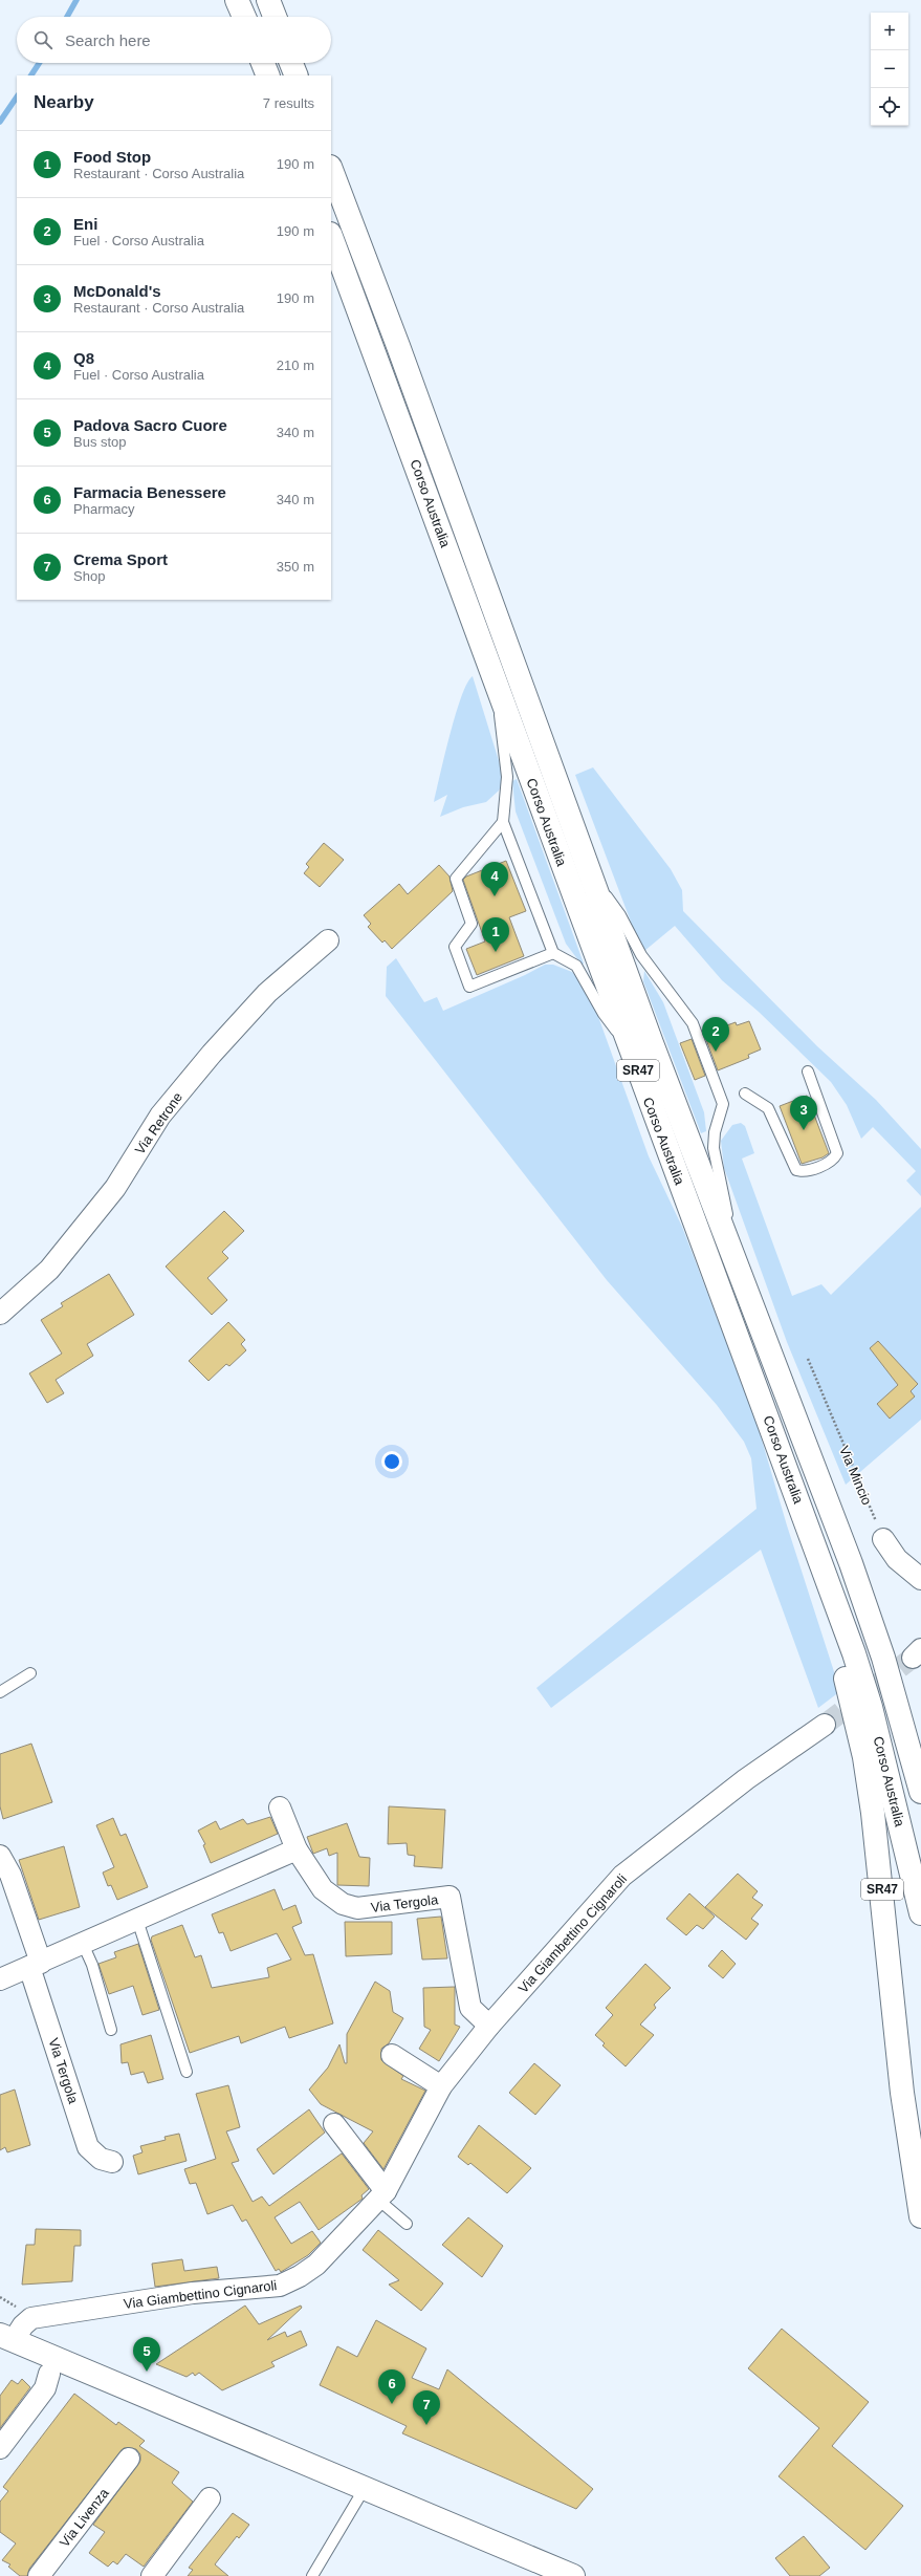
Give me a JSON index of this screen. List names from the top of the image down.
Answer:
{
  "streets": {
    "main road": ["Corso Australia", "SR47"],
    "street": [
      "Via Retrone",
      "Via Tergola",
      "Via Giambettino Cignaroli",
      "Via Livenza"
    ],
    "path": ["Via Mincio"]
  },
  "crossings": [
    ["Corso Australia", "SR47"],
    ["Via Tergola", "Via Giambettino Cignaroli"]
  ],
  "page": {
    "map_buttons": ["+", "−"],
    "search": "Search here",
    "heading": ["Nearby", "7 results"],
    "list": [
      {
        "mark": "1",
        "name": "Food Stop",
        "note": "Restaurant · Corso Australia",
        "value": "190 m"
      },
      {
        "mark": "2",
        "name": "Eni",
        "note": "Fuel · Corso Australia",
        "value": "190 m"
      },
      {
        "mark": "3",
        "name": "McDonald's",
        "note": "Restaurant · Corso Australia",
        "value": "190 m"
      },
      {
        "mark": "4",
        "name": "Q8",
        "note": "Fuel · Corso Australia",
        "value": "210 m"
      },
      {
        "mark": "5",
        "name": "Padova Sacro Cuore",
        "note": "Bus stop",
        "value": "340 m"
      },
      {
        "mark": "6",
        "name": "Farmacia Benessere",
        "note": "Pharmacy",
        "value": "340 m"
      },
      {
        "mark": "7",
        "name": "Crema Sport",
        "note": "Shop",
        "value": "350 m"
      }
    ],
    "pins": [
      "4",
      "1",
      "2",
      "3",
      "5",
      "6",
      "7"
    ]
  }
}
